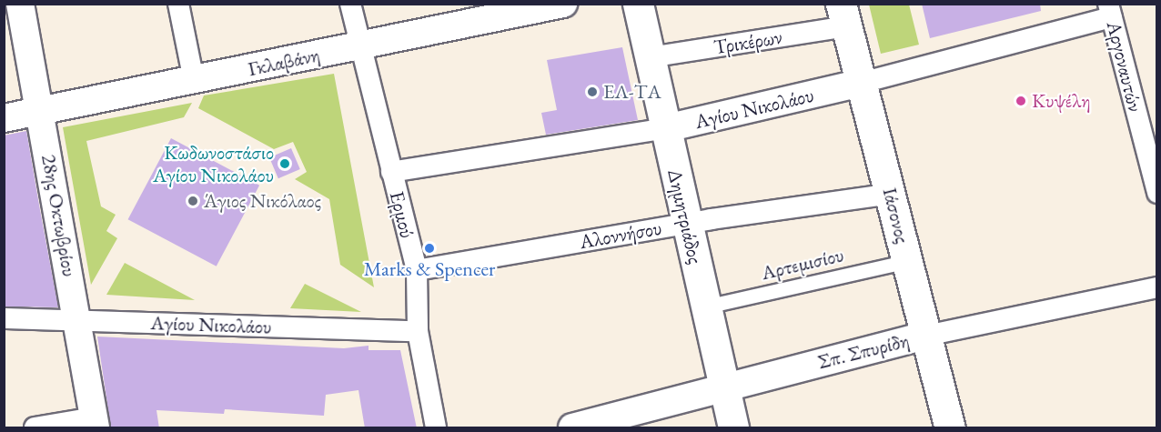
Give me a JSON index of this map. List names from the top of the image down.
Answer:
{
  "streets": {
    "main road": ["Ιάσονος", "Δημητριάδος"],
    "street": [
      "Τρικέρων",
      "Γκλαβάνη",
      "Αργοναυτών",
      "Αγίου Νικολάου",
      "Ερμού",
      "28ης Οκτωβρίου",
      "Αλοννήσου",
      "Σπ. Σπυρίδη"
    ],
    "lane": ["Αρτεμισίου"]
  },
  "crossings": [
    ["Τρικέρων", "Ιάσονος"],
    ["Τρικέρων", "Δημητριάδος"],
    ["Γκλαβάνη", "Ερμού"],
    ["Γκλαβάνη", "28ης Οκτωβρίου"],
    ["Αργοναυτών", "Αγίου Νικολάου"],
    ["Αγίου Νικολάου", "Ερμού"],
    ["Αγίου Νικολάου", "28ης Οκτωβρίου"],
    ["Αγίου Νικολάου", "Ιάσονος"],
    ["Αγίου Νικολάου", "Δημητριάδος"],
    ["Ερμού", "Αλοννήσου"],
    ["Ιάσονος", "Αλοννήσου"],
    ["Ιάσονος", "Αρτεμισίου"],
    ["Ιάσονος", "Σπ. Σπυρίδη"],
    ["Δημητριάδος", "Αλοννήσου"],
    ["Δημητριάδος", "Αρτεμισίου"],
    ["Δημητριάδος", "Σπ. Σπυρίδη"]
  ],
  "places": [
    "ΕΛ-ΤΑ",
    "Κυψέλη",
    "Κωδωνοστάσιο Αγίου Νικολάου",
    "Άγιος Νικόλαος",
    "Marks & Spencer"
  ]
}
